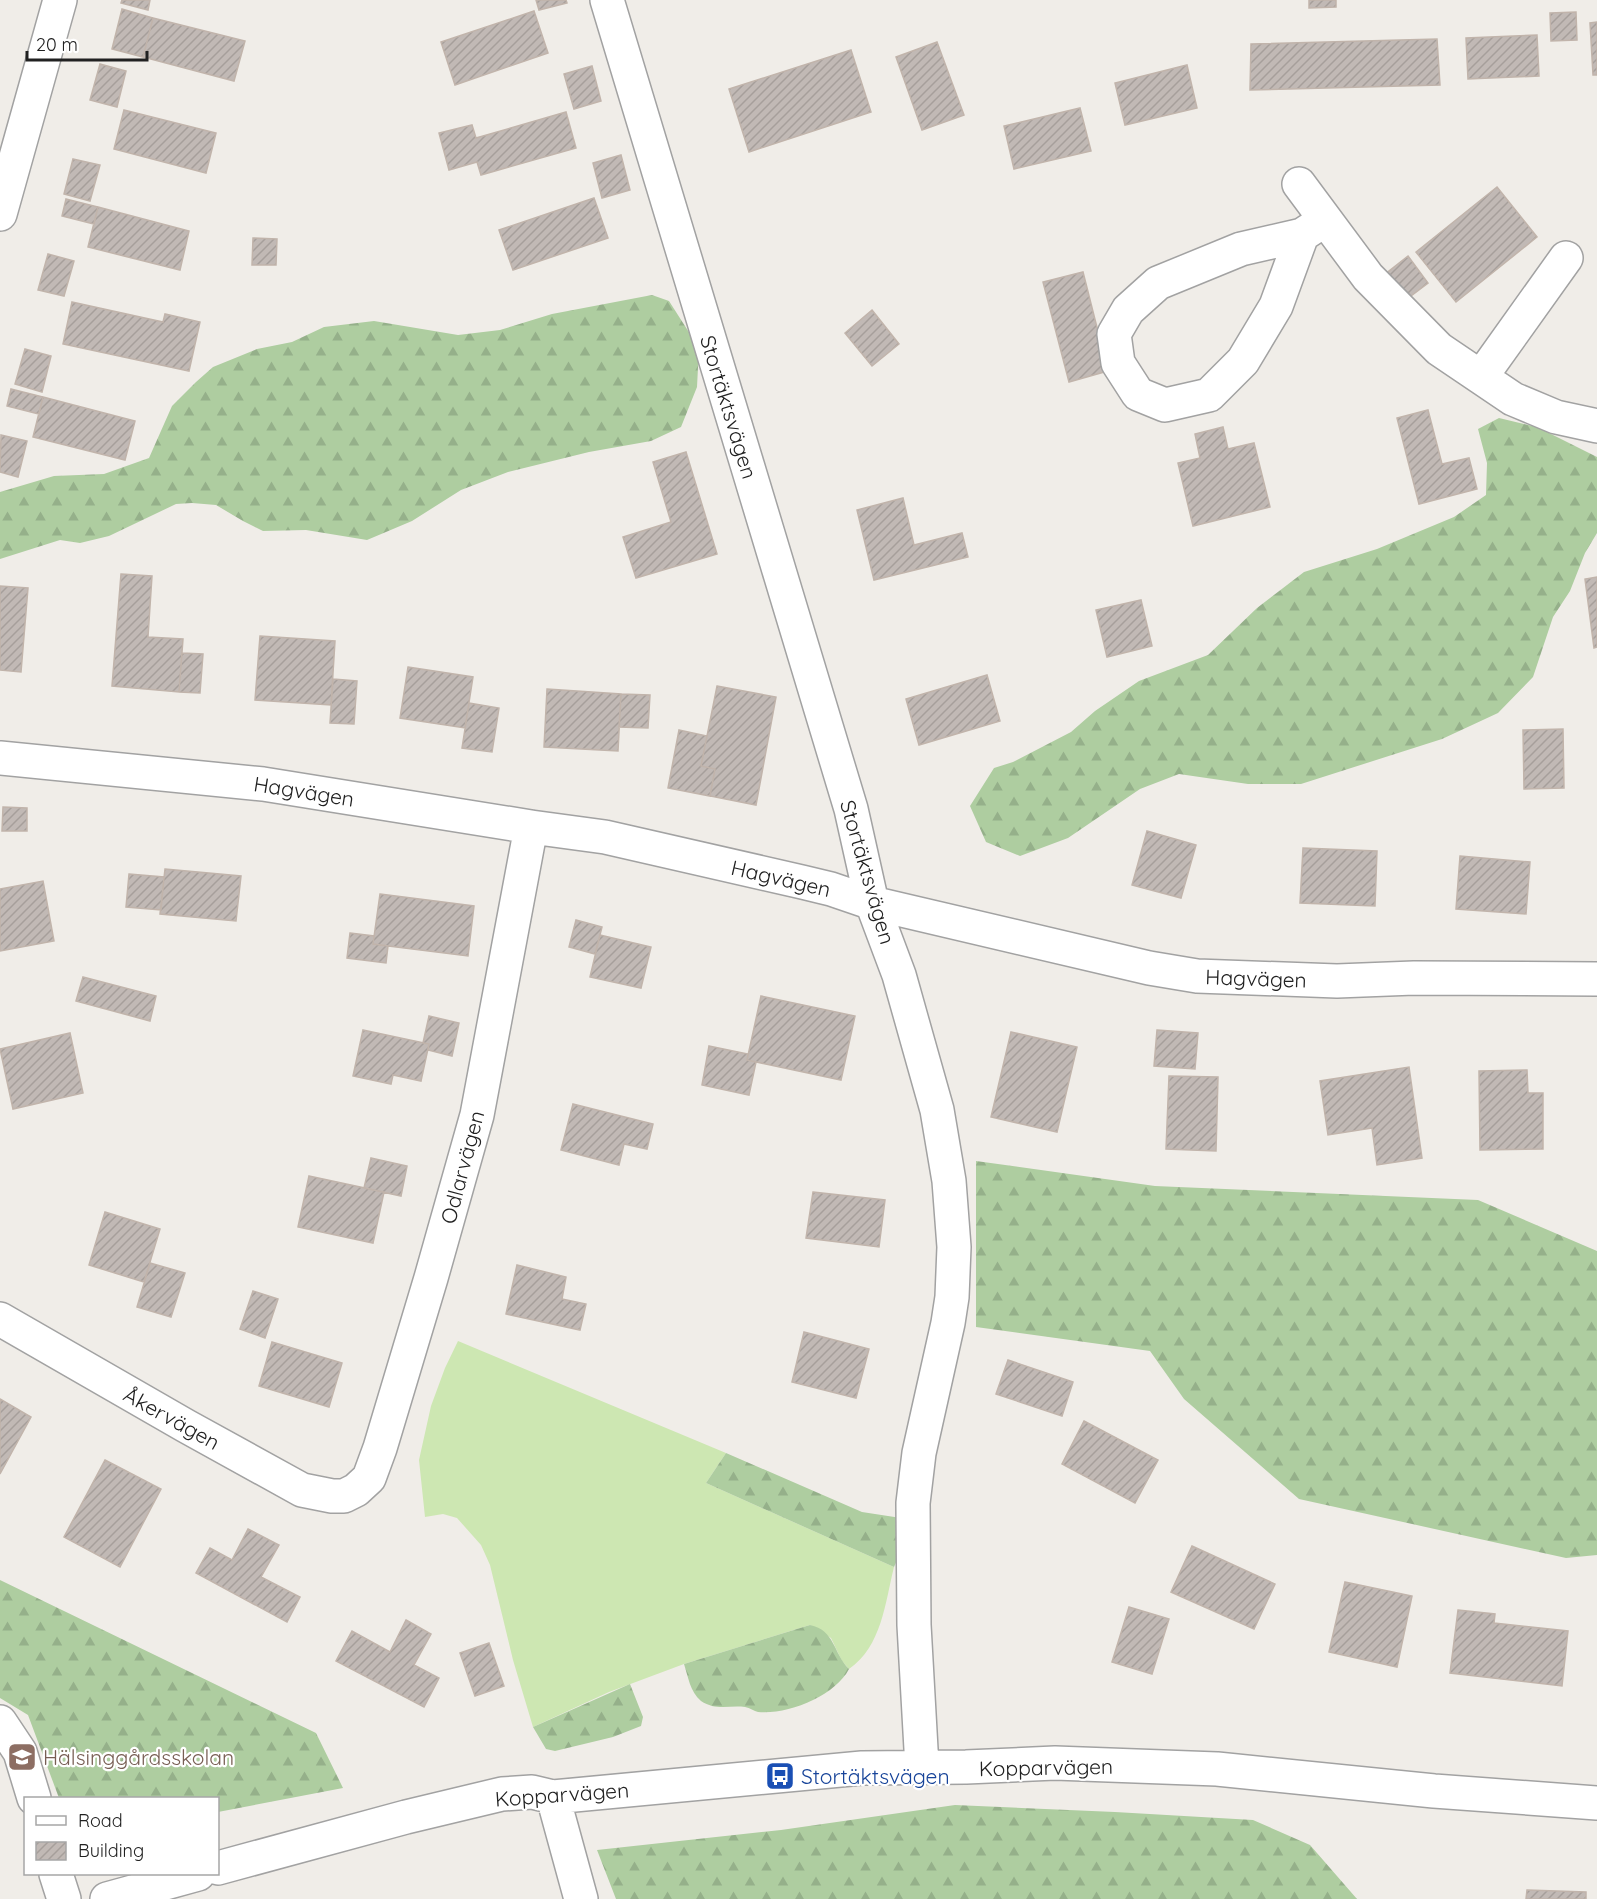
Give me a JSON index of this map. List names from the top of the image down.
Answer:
{
  "streets": {
    "street": [
      "Stortäktsvägen",
      "Hagvägen",
      "Odlarvägen",
      "Åkervägen",
      "Kopparvägen"
    ]
  },
  "crossings": [
    ["Stortäktsvägen", "Hagvägen"],
    ["Stortäktsvägen", "Kopparvägen"],
    ["Hagvägen", "Odlarvägen"],
    ["Odlarvägen", "Åkervägen"]
  ],
  "places": {
    "school or university": ["Hälsinggårdsskolan"],
    "bus stop": ["Stortäktsvägen"]
  },
  "legend": ["Road", "Building"],
  "scale_bar": "20 m"
}
